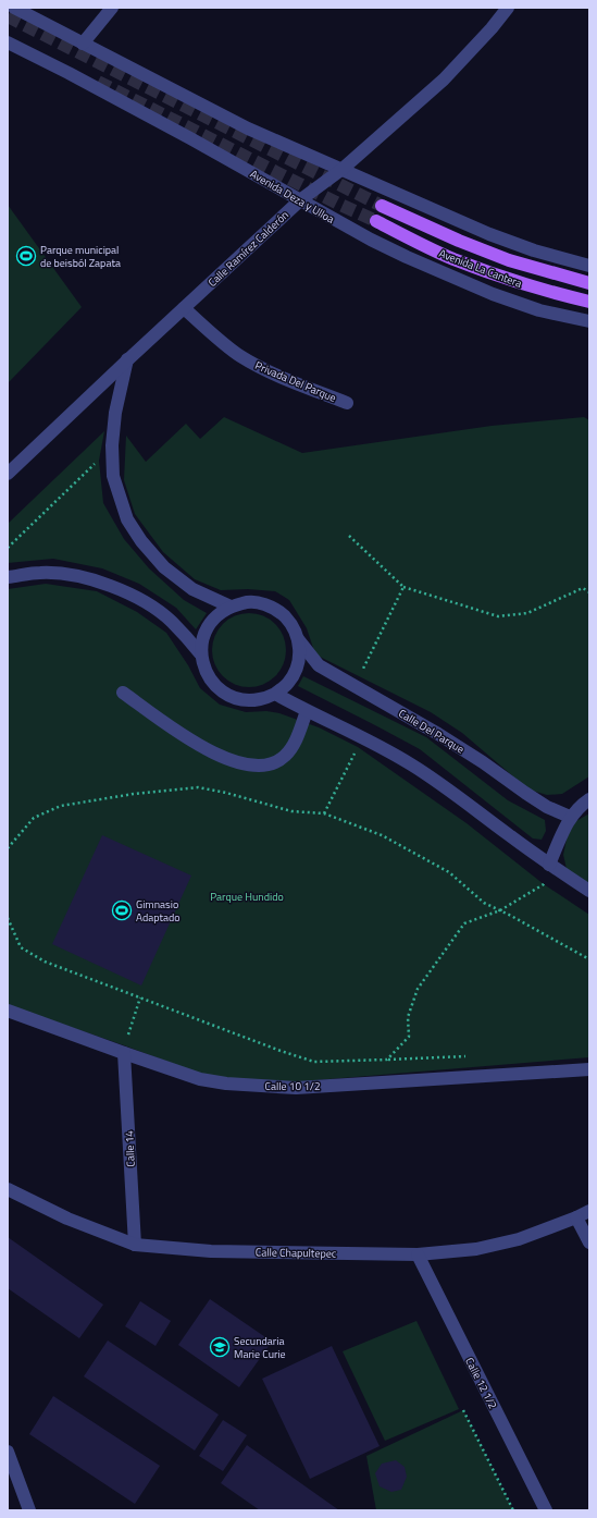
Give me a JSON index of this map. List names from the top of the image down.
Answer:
{
  "streets": {
    "main road": ["Avenida La Cantera"],
    "street": [
      "Avenida Deza y Ulloa",
      "Calle Ramírez Calderón",
      "Privada Del Parque",
      "Calle Del Parque",
      "Calle 10 1/2",
      "Calle 14",
      "Calle Chapultepec",
      "Calle 12 1/2"
    ]
  },
  "crossings": [
    ["Avenida Deza y Ulloa", "Calle Ramírez Calderón"],
    ["Calle Ramírez Calderón", "Privada Del Parque"],
    ["Calle 10 1/2", "Calle 14"],
    ["Calle 14", "Calle Chapultepec"],
    ["Calle Chapultepec", "Calle 12 1/2"]
  ],
  "parks": ["Parque Hundido"],
  "places": {
    "sports": ["Parque municipal de beisból Zapata", "Gimnasio Adaptado"],
    "school or university": ["Secundaria Marie Curie"]
  }
}
